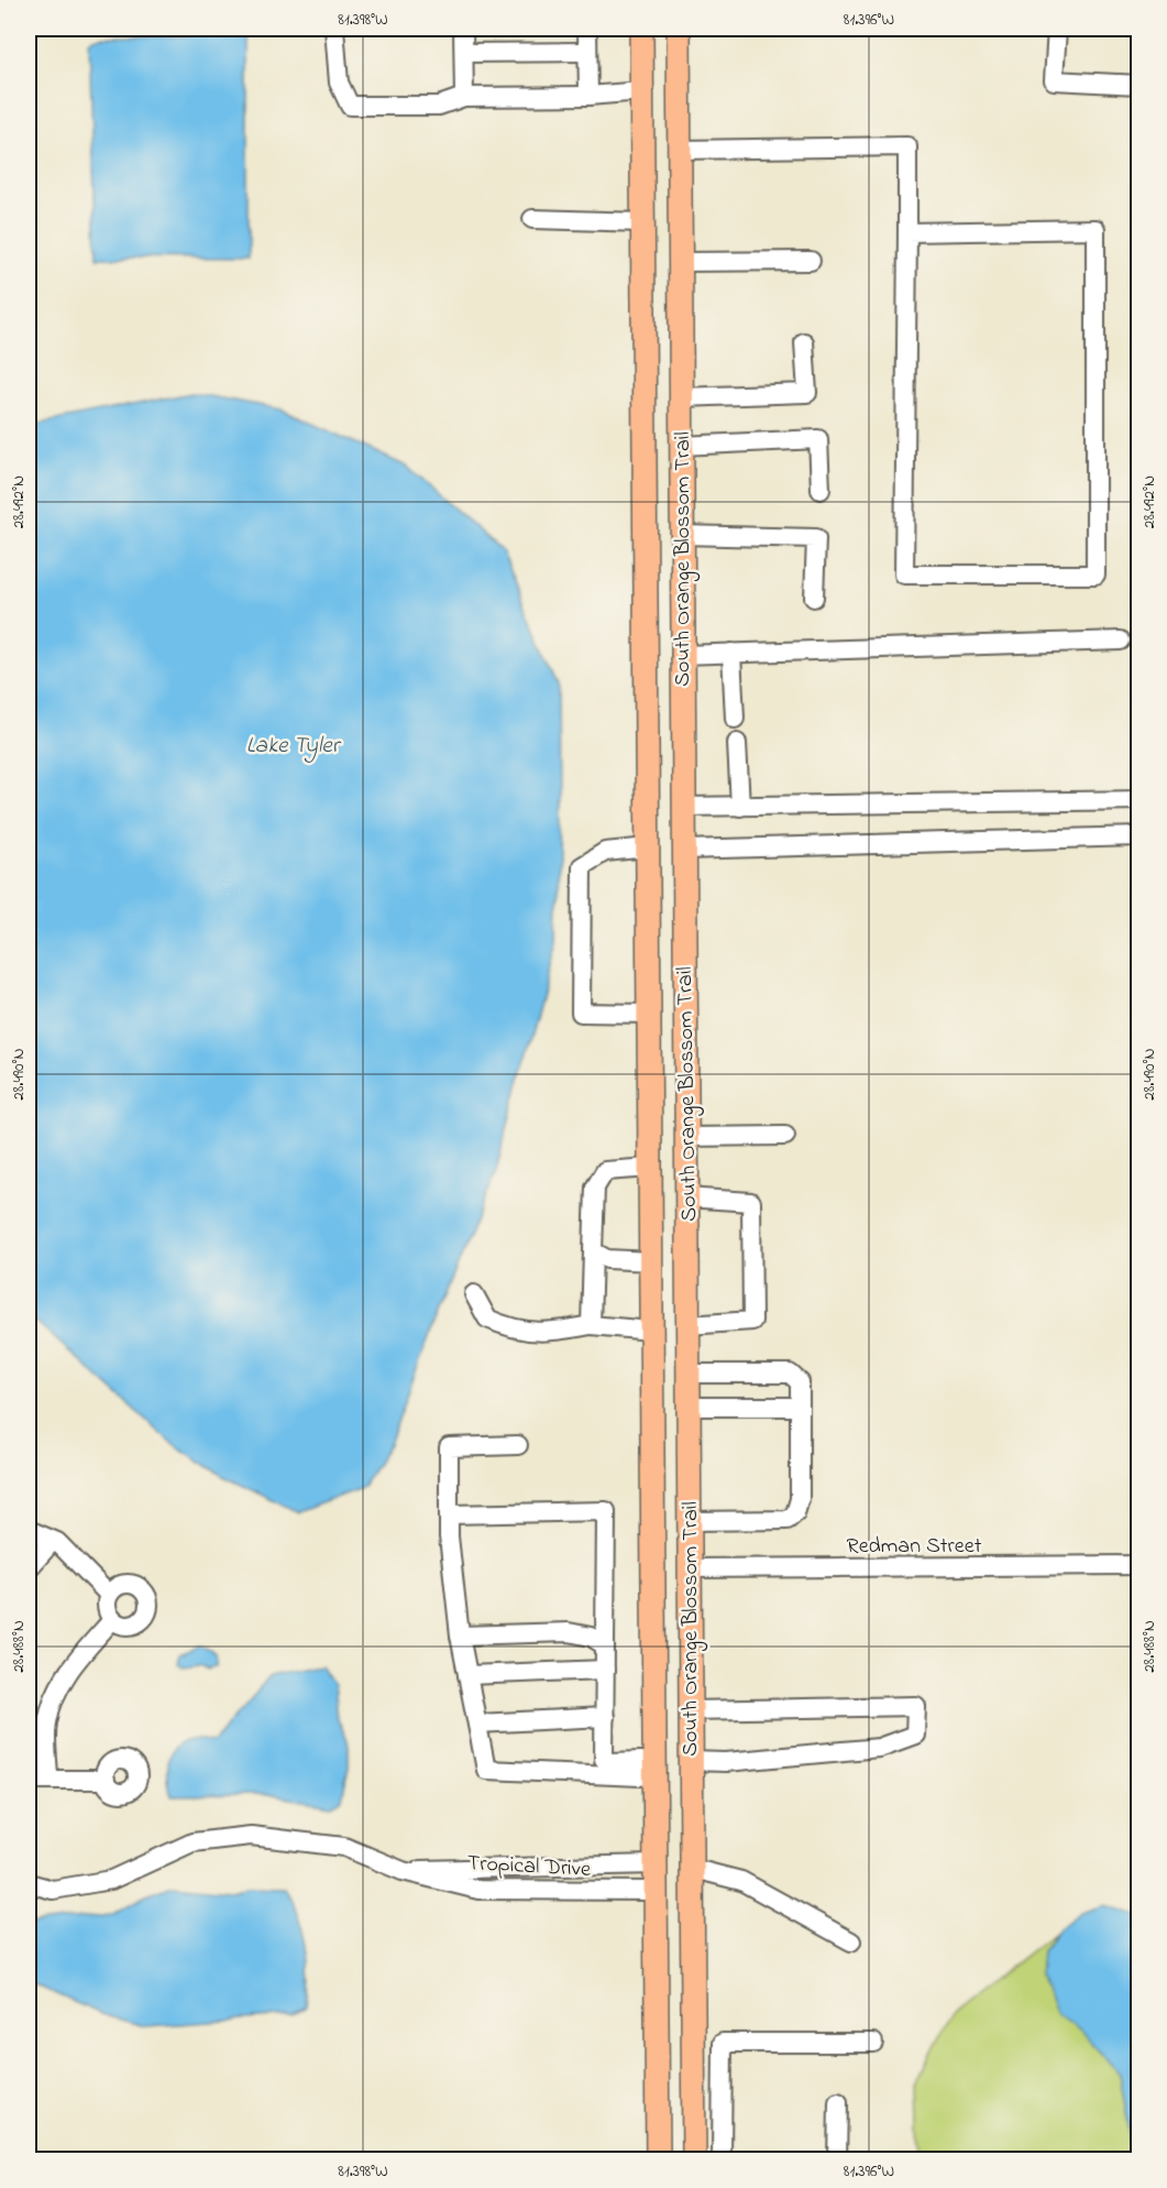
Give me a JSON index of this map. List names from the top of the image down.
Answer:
{
  "streets": {
    "main road": ["South Orange Blossom Trail"],
    "street": ["Redman Street", "Tropical Drive"]
  },
  "crossings": [
    ["South Orange Blossom Trail", "Redman Street"],
    ["South Orange Blossom Trail", "Tropical Drive"]
  ],
  "water": ["Lake Tyler"],
  "coordinates": [
    "81.398°W",
    "81.396°W",
    "28.492°N",
    "28.490°N",
    "28.488°N"
  ]
}
